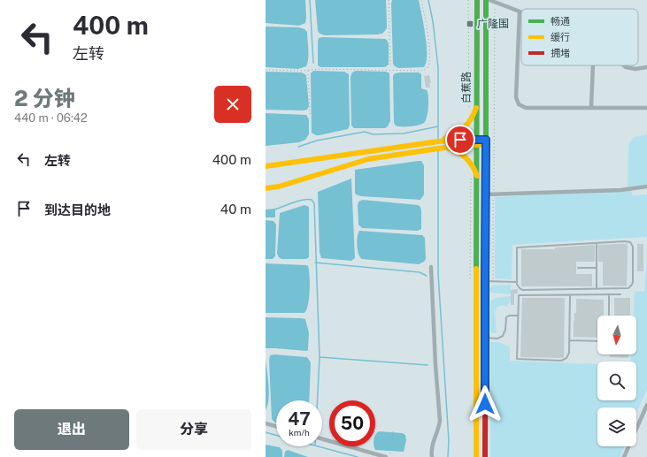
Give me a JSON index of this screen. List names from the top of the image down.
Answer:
{
  "streets": {
    "main road": ["白蕉路"]
  },
  "places": {
    "transit": ["广隆围"]
  },
  "legend": ["畅通", "缓行", "拥堵"],
  "north": "bottom",
  "page": {
    "turn": ["400 m", "左转"],
    "heading": ["2 分钟", "440 m · 06:42"],
    "list": [
      {
        "name": "左转",
        "value": "400 m"
      },
      {
        "name": "到达目的地",
        "value": "40 m"
      }
    ],
    "speed": "47 km/h",
    "limit": "50",
    "buttons": ["退出", "分享"]
  }
}
